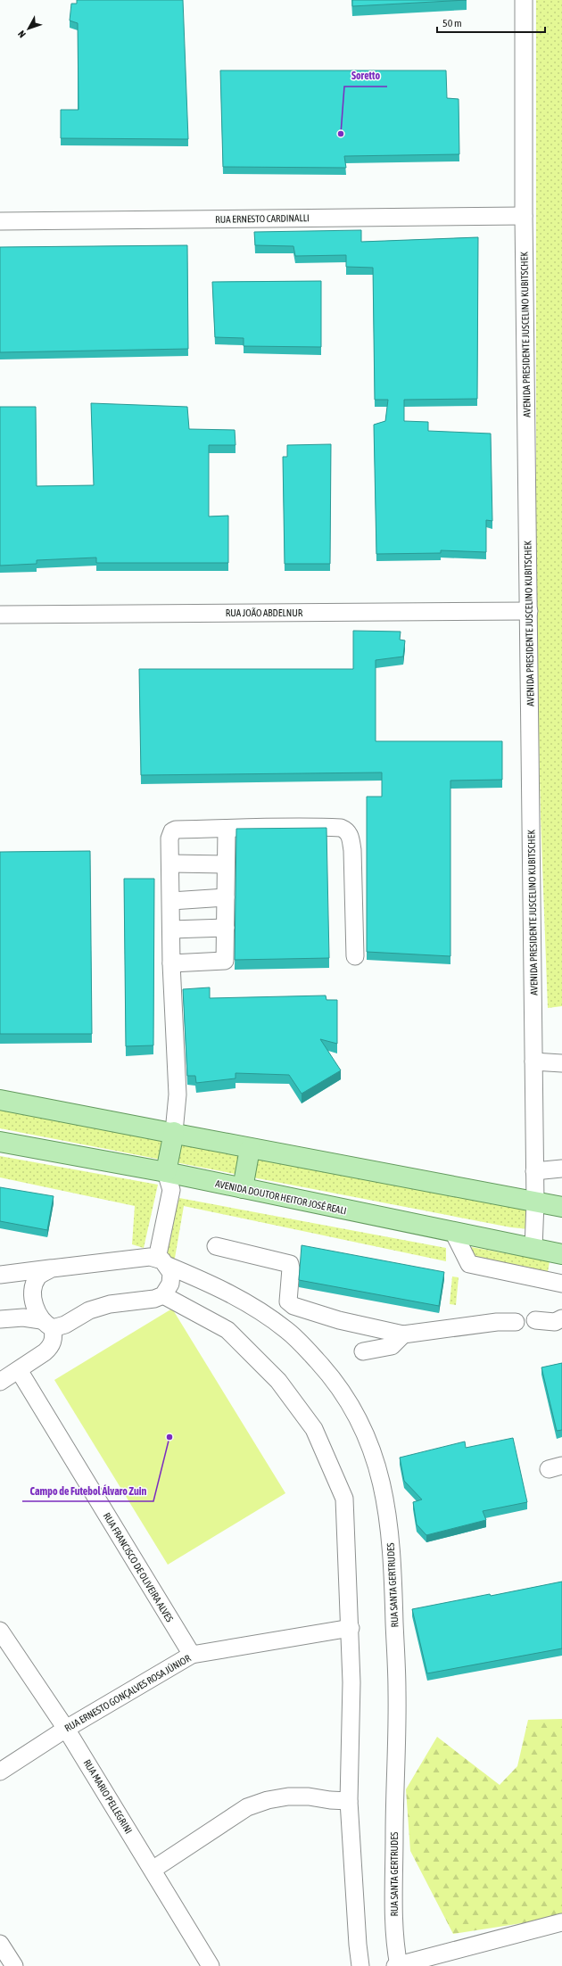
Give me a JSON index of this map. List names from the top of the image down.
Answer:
{
  "streets": {
    "main road": ["AVENIDA DOUTOR HEITOR JOSÉ REALI"],
    "street": [
      "RUA ERNESTO CARDINALLI",
      "AVENIDA PRESIDENTE JUSCELINO KUBITSCHEK",
      "RUA JOÃO ABDELNUR",
      "RUA FRANCISCO DE OLIVEIRA ALVES",
      "RUA SANTA GERTRUDES",
      "RUA ERNESTO GONÇALVES ROSA JÚNIOR",
      "RUA MARIO PELLEGRINI"
    ]
  },
  "crossings": [
    ["RUA ERNESTO CARDINALLI", "AVENIDA PRESIDENTE JUSCELINO KUBITSCHEK"],
    ["AVENIDA PRESIDENTE JUSCELINO KUBITSCHEK", "RUA JOÃO ABDELNUR"],
    ["AVENIDA PRESIDENTE JUSCELINO KUBITSCHEK", "AVENIDA DOUTOR HEITOR JOSÉ REALI"],
    ["RUA FRANCISCO DE OLIVEIRA ALVES", "RUA ERNESTO GONÇALVES ROSA JÚNIOR"],
    ["RUA ERNESTO GONÇALVES ROSA JÚNIOR", "RUA MARIO PELLEGRINI"]
  ],
  "places": ["Soretto", "Campo de Futebol Álvaro Zuin"],
  "scale_bar": "50 m",
  "north": "bottom left"
}
